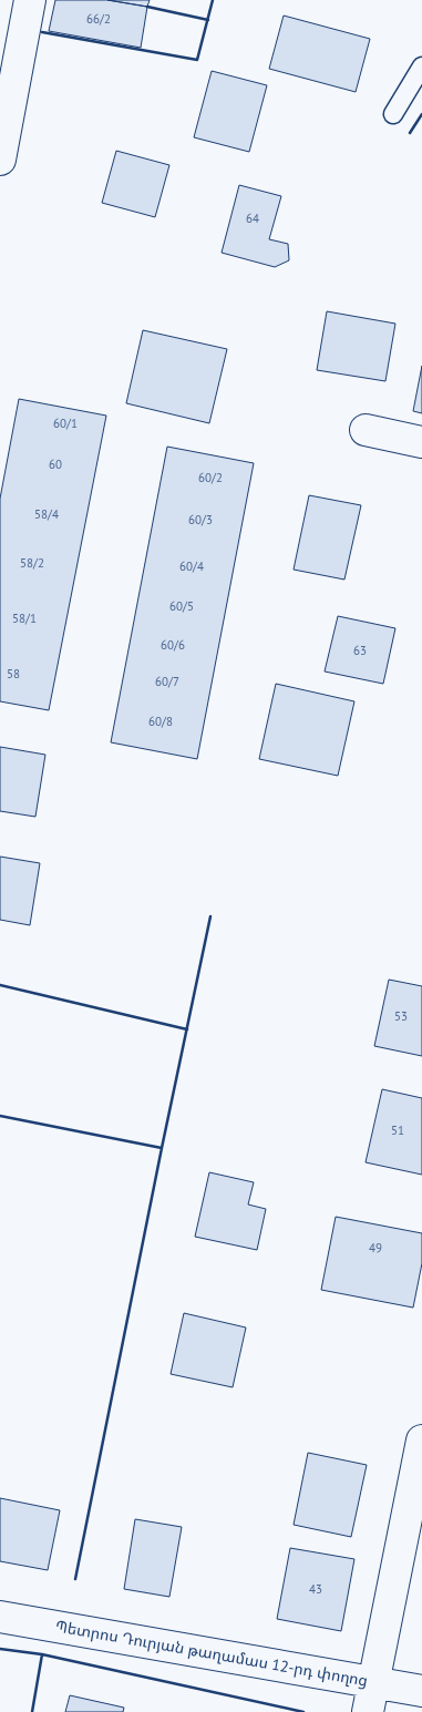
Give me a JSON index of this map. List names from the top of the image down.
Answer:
{
  "streets": {
    "street": ["Պետրոս Դուրյան թաղամաս 12-րդ փողոց"]
  },
  "house_numbers": [
    "66/2",
    "64",
    "60/1",
    "60",
    "60/2",
    "58/4",
    "60/3",
    "58/2",
    "60/4",
    "60/5",
    "58/1",
    "60/6",
    "63",
    "58",
    "60/7",
    "60/8",
    "53",
    "51",
    "49",
    "43"
  ]
}
